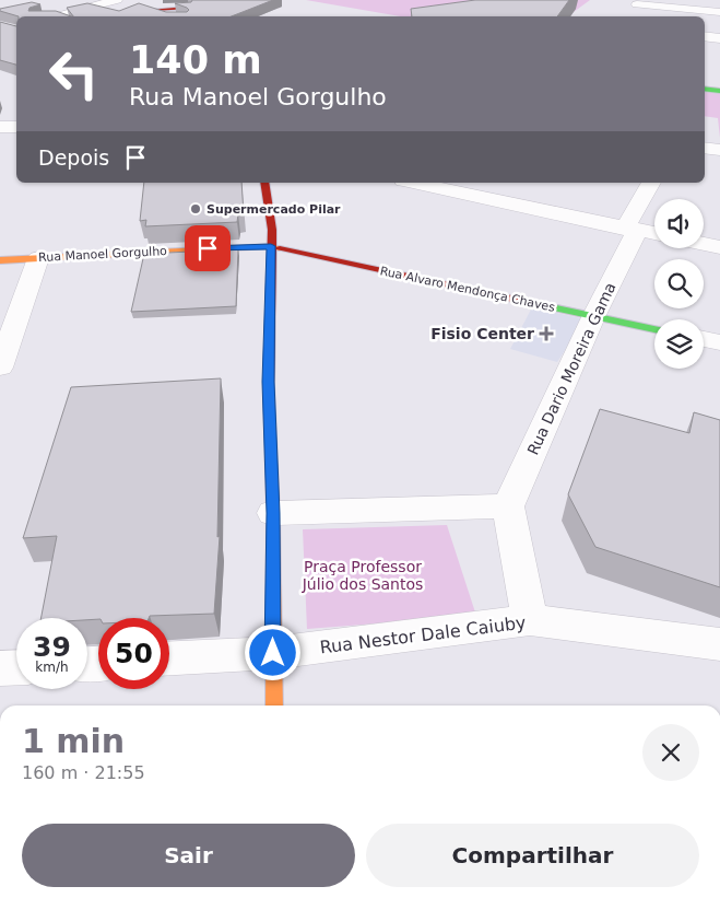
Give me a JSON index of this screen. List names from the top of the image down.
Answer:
{
  "streets": {
    "main road": ["Rua Manoel Gorgulho", "Rua Alvaro Mendonça Chaves"],
    "street": ["Rua Dario Moreira Gama", "Rua Nestor Dale Caiuby"]
  },
  "crossings": [
    ["Rua Manoel Gorgulho", "Rua Alvaro Mendonça Chaves"],
    ["Rua Alvaro Mendonça Chaves", "Rua Dario Moreira Gama"]
  ],
  "parks": ["Praça Professor Júlio dos Santos"],
  "places": {
    "other": ["Supermercado Pilar"],
    "health": ["Fisio Center"]
  },
  "page": {
    "turn": ["140 m", "Rua Manoel Gorgulho"],
    "then": "Depois",
    "speed": "39 km/h",
    "limit": "50",
    "heading": ["1 min", "160 m · 21:55"],
    "buttons": ["Sair", "Compartilhar"]
  }
}
